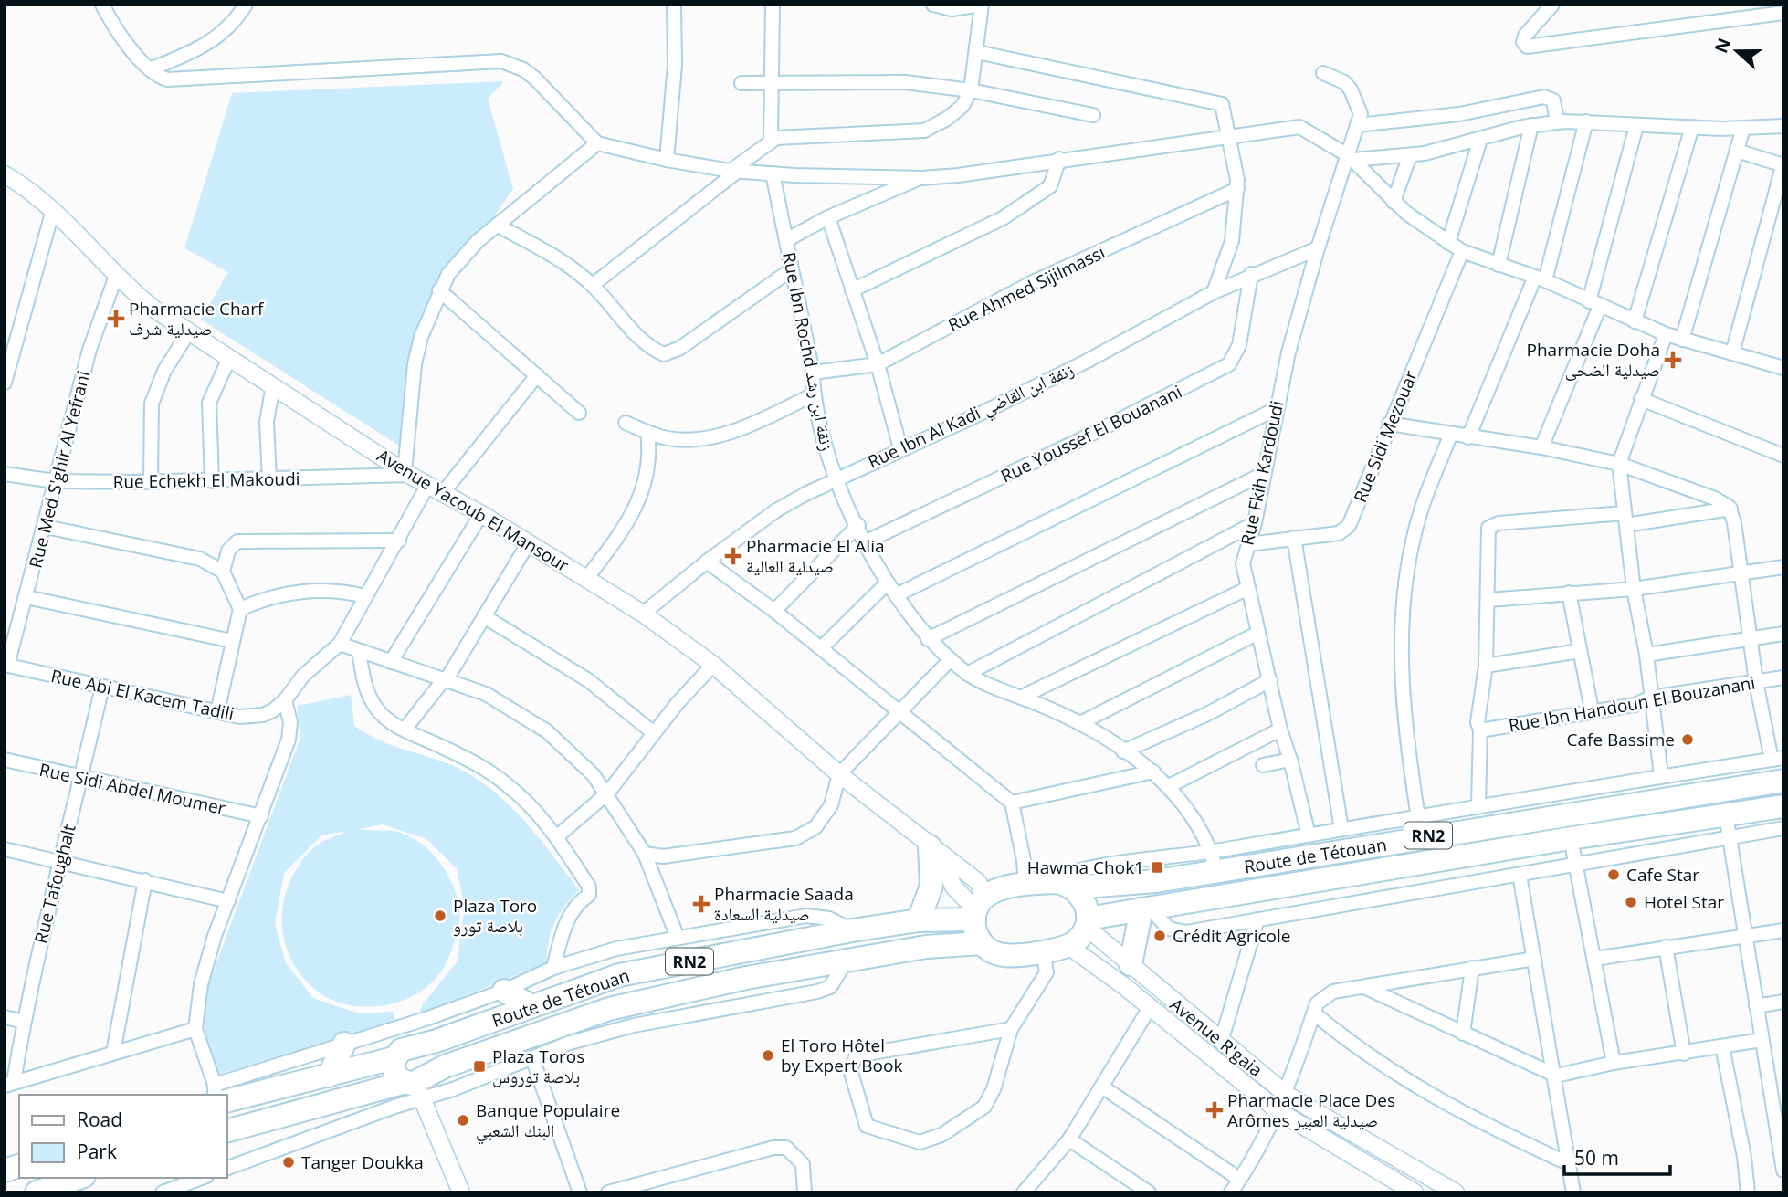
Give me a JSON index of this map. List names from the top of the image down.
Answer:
{
  "streets": {
    "highway": ["RN2", "Route de Tétouan"],
    "street": [
      "Rue Ahmed Sijilmassi",
      "Rue Ibn Rochd زنقة ابن رشد",
      "Rue Ibn Al Kadi زنقة ابن القاضي",
      "Rue Youssef El Bouanani",
      "Rue Sidi Mezouar",
      "Rue Med S'ghir Al Yefrani",
      "Rue Fkih Kardoudi",
      "Rue Echekh El Makoudi",
      "Avenue Yacoub El Mansour",
      "Rue Abi El Kacem Tadili",
      "Rue Ibn Handoun El Bouzanani",
      "Rue Sidi Abdel Moumer",
      "Rue Tafoughalt",
      "Avenue R'gaia"
    ]
  },
  "crossings": [
    ["Rue Ahmed Sijilmassi", "Rue Ibn Rochd زنقة ابن رشد"],
    ["Rue Ibn Rochd زنقة ابن رشد", "Rue Ibn Al Kadi زنقة ابن القاضي"],
    ["Rue Ibn Rochd زنقة ابن رشد", "Rue Youssef El Bouanani"],
    ["Rue Ibn Rochd زنقة ابن رشد", "Route de Tétouan"],
    ["Rue Ibn Al Kadi زنقة ابن القاضي", "Rue Youssef El Bouanani"],
    ["Rue Ibn Al Kadi زنقة ابن القاضي", "Rue Fkih Kardoudi"],
    ["Rue Ibn Al Kadi زنقة ابن القاضي", "Avenue Yacoub El Mansour"],
    ["Rue Sidi Mezouar", "Rue Fkih Kardoudi"],
    ["Rue Med S'ghir Al Yefrani", "Rue Echekh El Makoudi"],
    ["Rue Med S'ghir Al Yefrani", "Avenue Yacoub El Mansour"],
    ["Rue Med S'ghir Al Yefrani", "Rue Abi El Kacem Tadili"],
    ["Rue Echekh El Makoudi", "Avenue Yacoub El Mansour"],
    ["Avenue Yacoub El Mansour", "Rue Abi El Kacem Tadili"],
    ["Avenue Yacoub El Mansour", "Route de Tétouan"],
    ["Avenue Yacoub El Mansour", "Avenue R'gaia"],
    ["Rue Abi El Kacem Tadili", "Rue Tafoughalt"],
    ["Rue Sidi Abdel Moumer", "Rue Tafoughalt"],
    ["Route de Tétouan", "Avenue R'gaia"]
  ],
  "places": {
    "health": [
      "Pharmacie Charf صيدلية شرف",
      "Pharmacie Doha صيدلية الضحى",
      "Pharmacie El Alia صيدلية العالية",
      "Pharmacie Saada صيدلية السعادة",
      "Pharmacie Place Des Arômes صيدلية العبير"
    ],
    "other": [
      "Cafe Bassime",
      "Cafe Star",
      "Hotel Star",
      "Plaza Toro بلاصة تورو",
      "Crédit Agricole",
      "El Toro Hôtel by Expert Book",
      "Banque Populaire البنك الشعبي",
      "Tanger Doukka"
    ],
    "transit": ["Hawma Chok1", "Plaza Toros بلاصة توروس"]
  },
  "legend": ["Road", "Park"],
  "scale_bar": "50 m",
  "north": "left"
}
